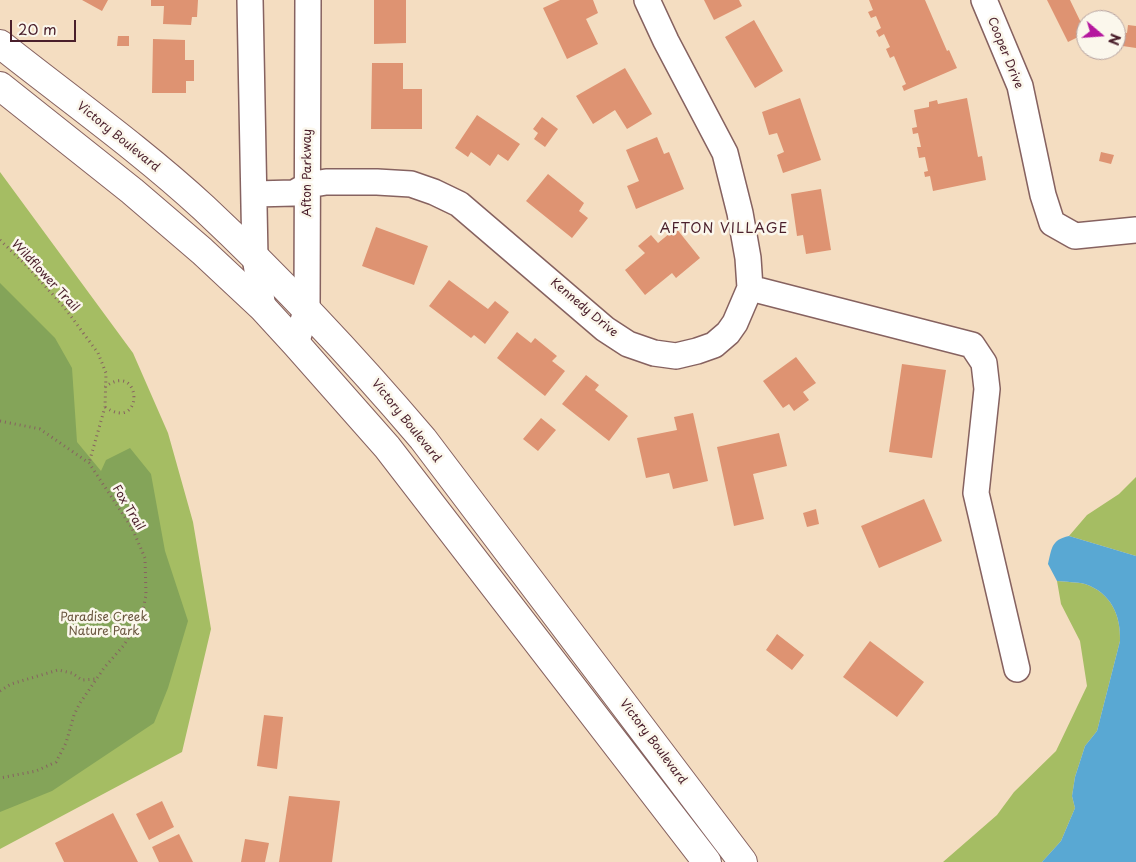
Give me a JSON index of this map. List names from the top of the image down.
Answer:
{
  "streets": {
    "main road": ["Victory Boulevard"],
    "street": ["Cooper Drive", "Afton Parkway", "Kennedy Drive"],
    "path": ["Wildflower Trail", "Fox Trail"]
  },
  "crossings": [
    ["Victory Boulevard", "Afton Parkway"],
    ["Afton Parkway", "Kennedy Drive"],
    ["Wildflower Trail", "Fox Trail"]
  ],
  "districts": ["AFTON VILLAGE"],
  "parks": ["Paradise Creek Nature Park"],
  "scale_bar": "20 m",
  "north": "right"
}
